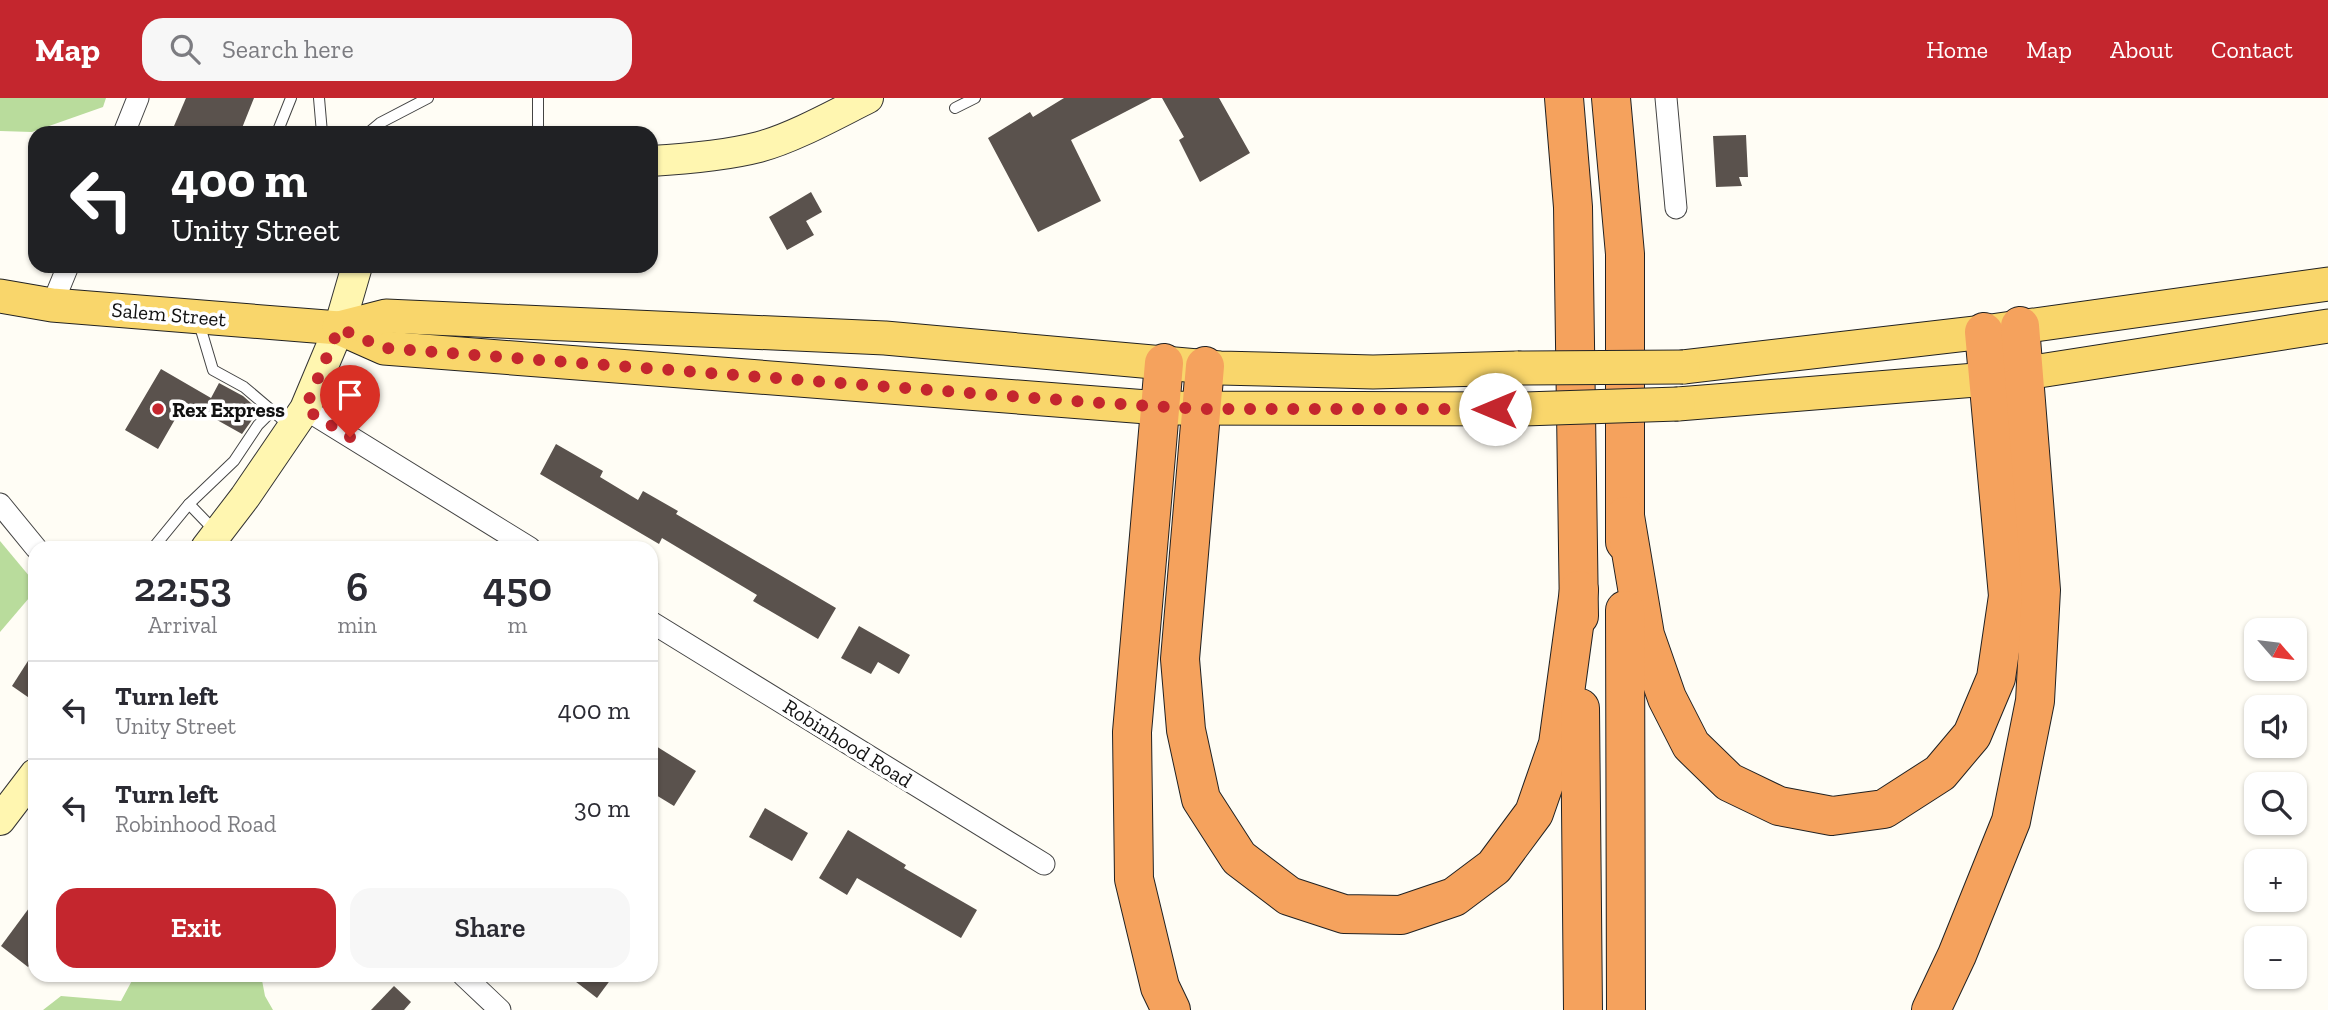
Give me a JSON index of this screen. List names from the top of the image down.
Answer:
{
  "streets": {
    "main road": ["Salem Street"],
    "street": ["Robinhood Road"]
  },
  "places": ["Rex Express"],
  "north": "bottom right",
  "page": {
    "header": "Map",
    "search": "Search here",
    "nav": [
      "Home",
      "Map",
      "About",
      "Contact"
    ],
    "turn": ["400 m", "Unity Street"],
    "eta": [
      "22:53",
      "Arrival",
      "6",
      "min",
      "450",
      "m"
    ],
    "map_buttons": ["+", "−"],
    "list": [
      {
        "name": "Turn left",
        "note": "Unity Street",
        "value": "400 m"
      },
      {
        "name": "Turn left",
        "note": "Robinhood Road",
        "value": "30 m"
      }
    ],
    "buttons": ["Exit", "Share"]
  }
}
